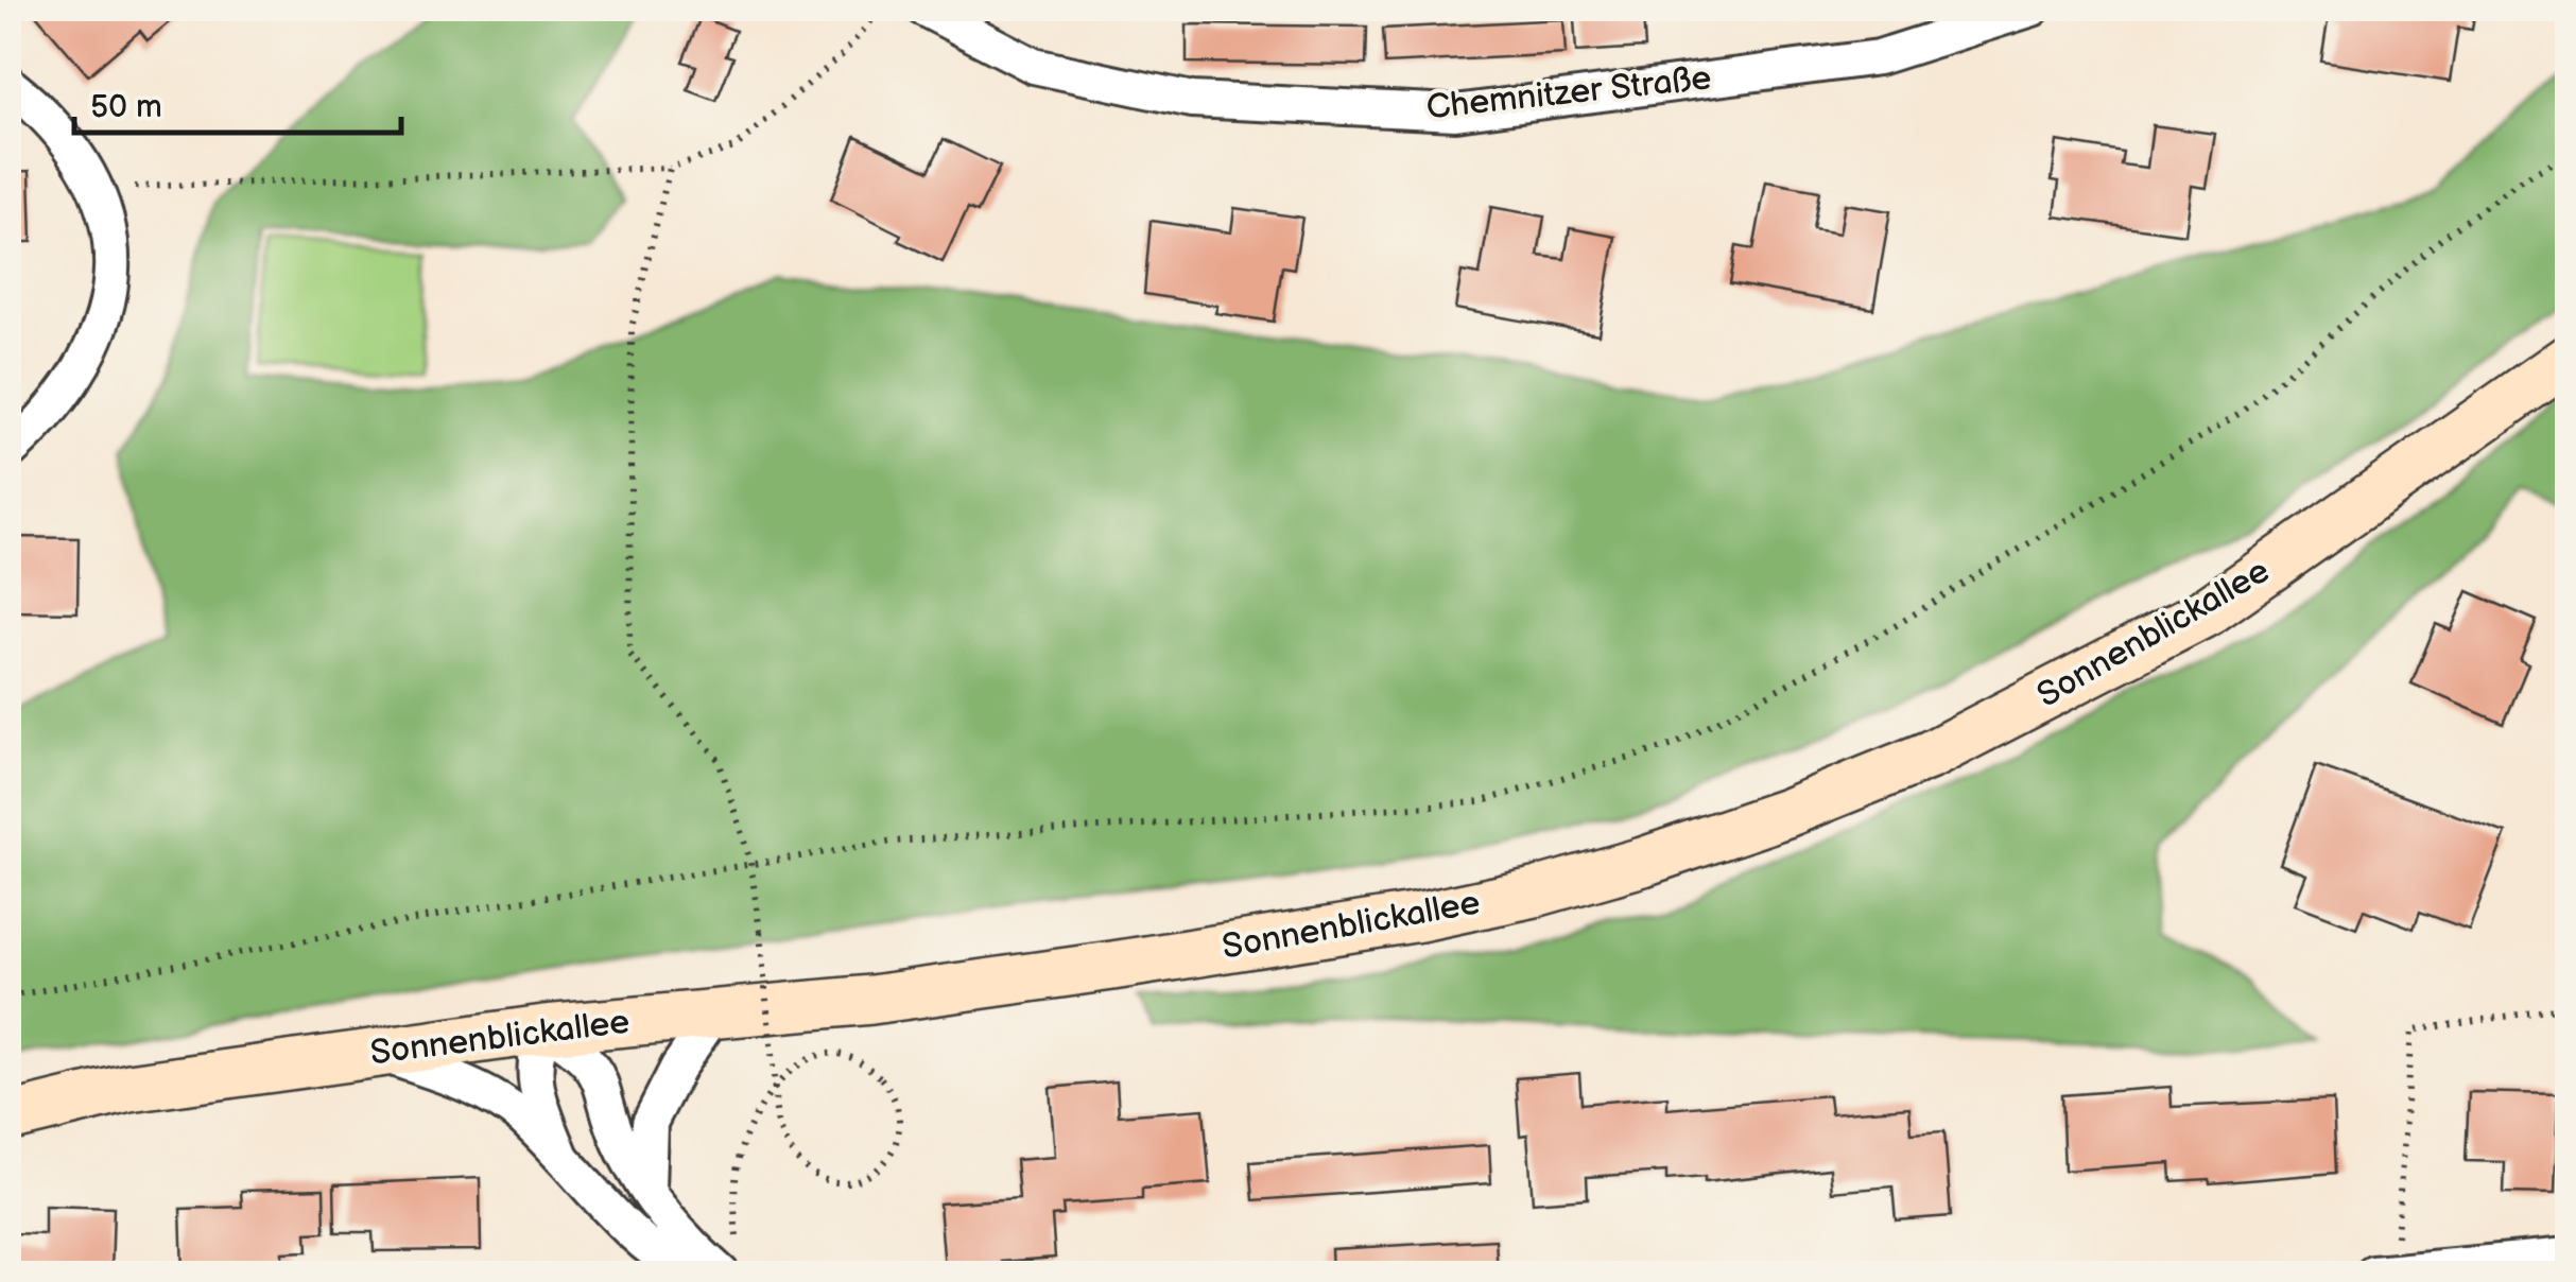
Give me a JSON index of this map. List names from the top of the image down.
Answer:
{
  "streets": {
    "main road": ["Sonnenblickallee"],
    "street": ["Chemnitzer Straße"]
  },
  "scale_bar": "50 m"
}
